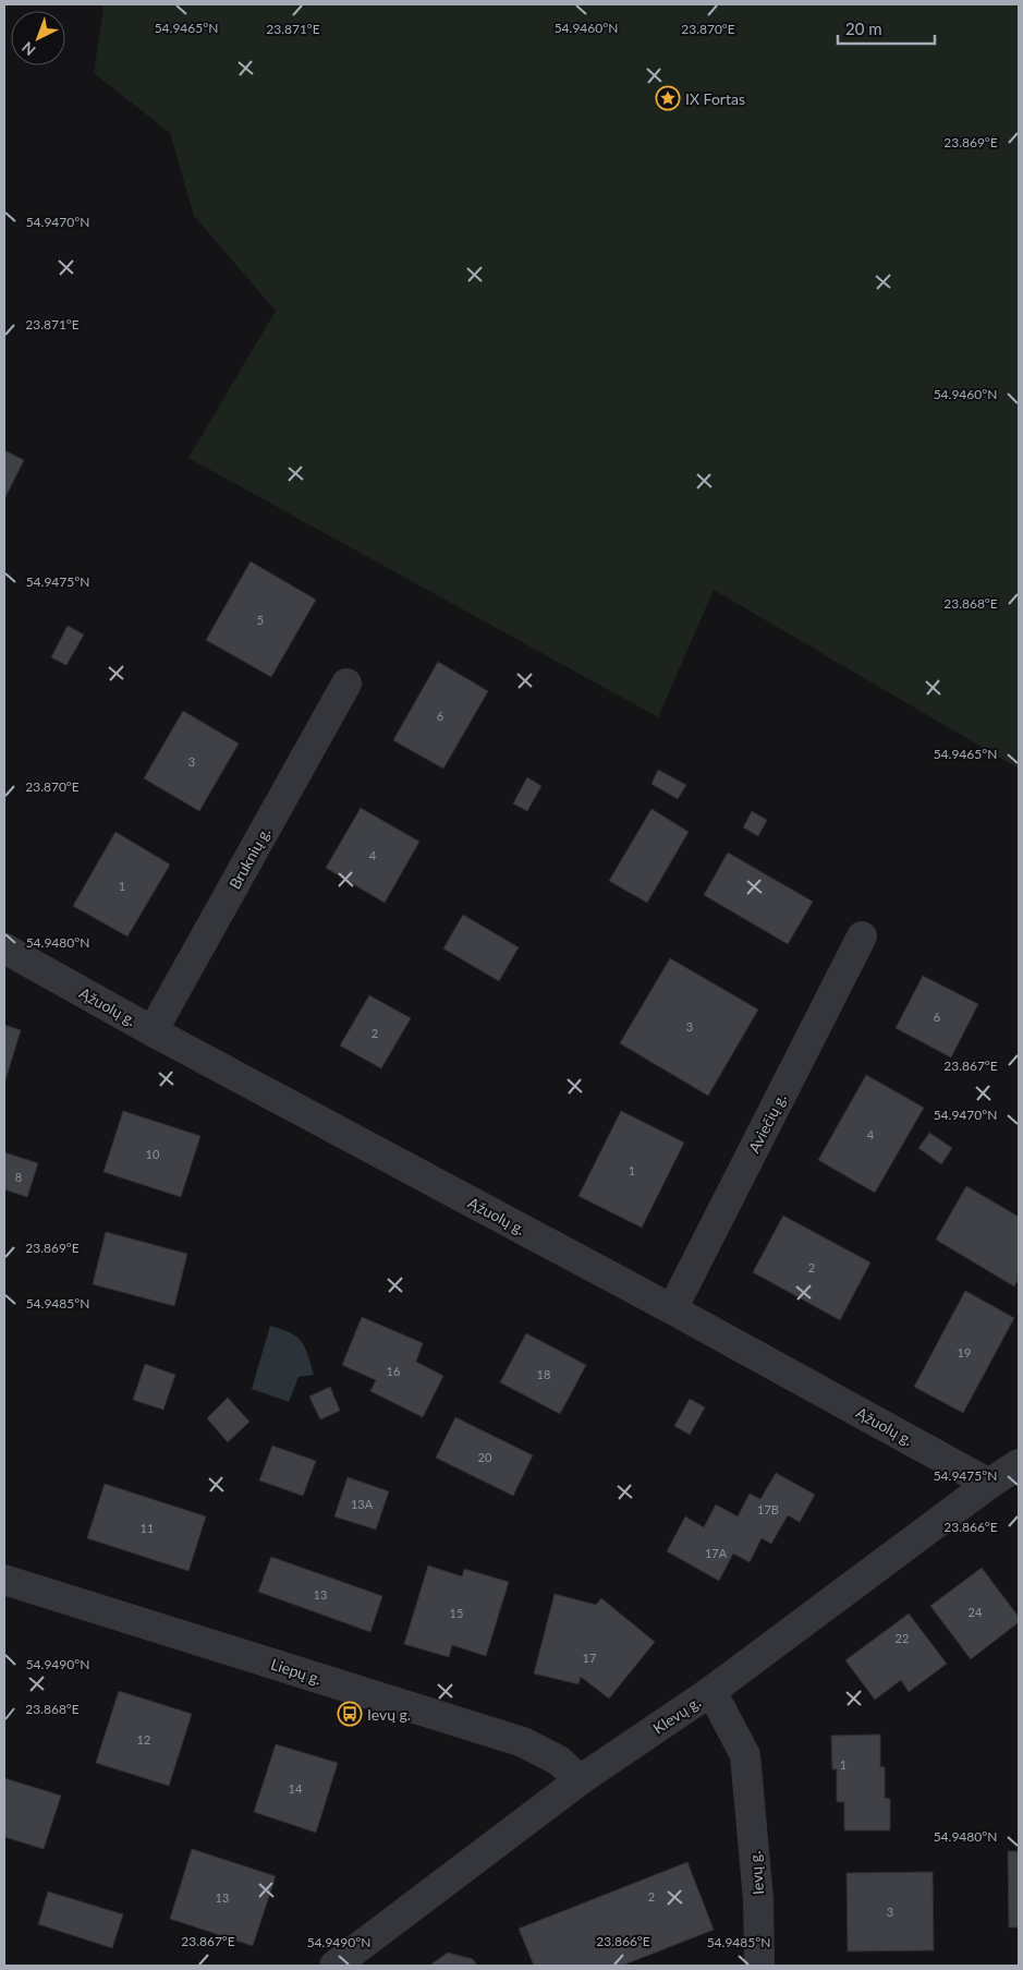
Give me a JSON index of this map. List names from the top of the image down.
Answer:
{
  "streets": {
    "street": [
      "Bruknių g.",
      "Ąžuolų g.",
      "Aviečių g.",
      "Liepų g.",
      "Klevų g.",
      "Ievų g."
    ]
  },
  "crossings": [
    ["Bruknių g.", "Ąžuolų g."],
    ["Ąžuolų g.", "Aviečių g."],
    ["Ąžuolų g.", "Klevų g."],
    ["Liepų g.", "Klevų g."],
    ["Klevų g.", "Ievų g."]
  ],
  "places": {
    "place": ["IX Fortas"],
    "bus stop": ["Ievų g."]
  },
  "house_numbers": [
    "5",
    "6",
    "3",
    "4",
    "1",
    "6",
    "3",
    "2",
    "4",
    "10",
    "1",
    "8",
    "2",
    "19",
    "16",
    "18",
    "20",
    "13A",
    "17B",
    "11",
    "17A",
    "13",
    "24",
    "15",
    "22",
    "17",
    "12",
    "1",
    "14",
    "2",
    "13",
    "3"
  ],
  "scale_bar": "20 m",
  "north": "bottom left",
  "coordinates": [
    "54.9465°N",
    "54.9460°N",
    "23.871°E",
    "23.870°E",
    "23.869°E",
    "54.9470°N",
    "54.9475°N",
    "23.868°E",
    "54.9480°N",
    "23.867°E",
    "54.9485°N",
    "23.866°E",
    "54.9490°N"
  ]
}
